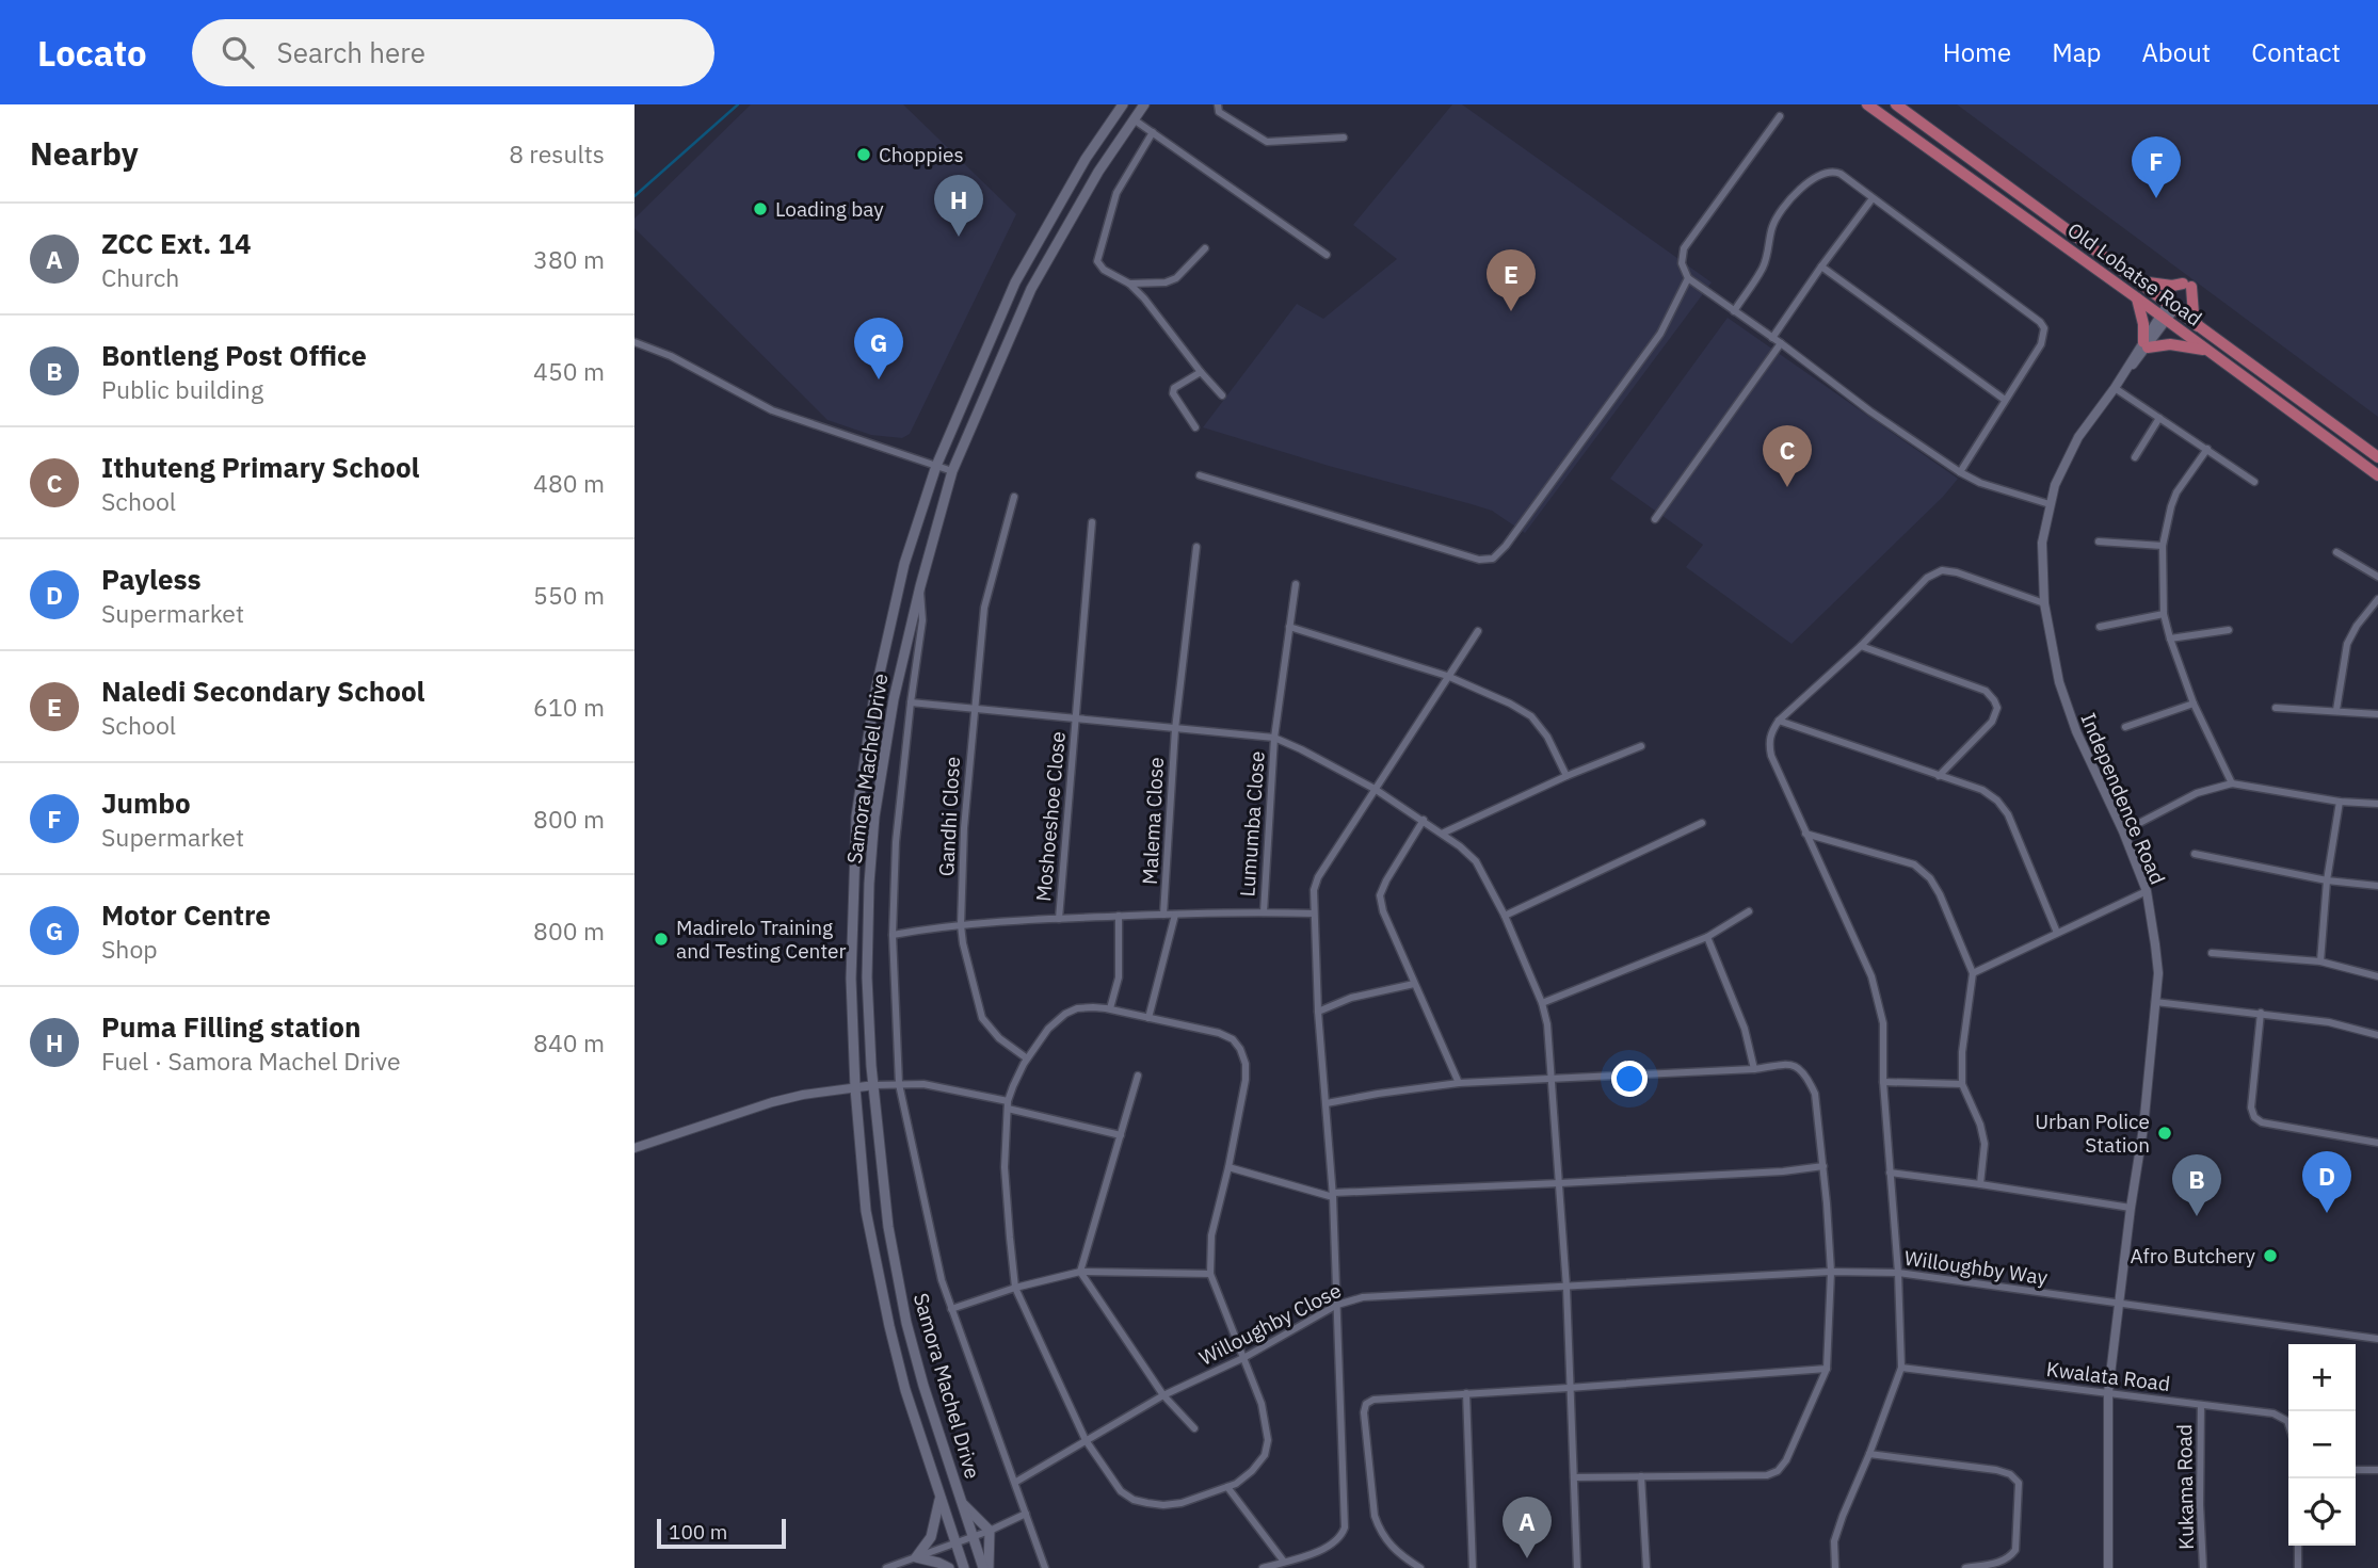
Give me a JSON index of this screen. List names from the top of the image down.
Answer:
{
  "streets": {
    "main road": ["Old Lobatse Road", "Samora Machel Drive"],
    "street": [
      "Independence Road",
      "Gandhi Close",
      "Moshoeshoe Close",
      "Malema Close",
      "Lumumba Close",
      "Willoughby Way",
      "Willoughby Close",
      "Kwalata Road",
      "Kukama Road"
    ]
  },
  "crossings": [
    ["Old Lobatse Road", "Independence Road"],
    ["Independence Road", "Willoughby Way"],
    ["Independence Road", "Kwalata Road"],
    ["Willoughby Way", "Willoughby Close"],
    ["Kwalata Road", "Kukama Road"]
  ],
  "places": [
    "Choppies",
    "Loading bay",
    "Madirelo Training and Testing Center",
    "Urban Police Station",
    "Afro Butchery"
  ],
  "scale_bar": "100 m",
  "page": {
    "header": "Locato",
    "search": "Search here",
    "nav": [
      "Home",
      "Map",
      "About",
      "Contact"
    ],
    "heading": ["Nearby", "8 results"],
    "pins": [
      "F",
      "H",
      "E",
      "G",
      "C",
      "D",
      "B",
      "A"
    ],
    "list": [
      {
        "mark": "A",
        "name": "ZCC Ext. 14",
        "note": "Church",
        "value": "380 m"
      },
      {
        "mark": "B",
        "name": "Bontleng Post Office",
        "note": "Public building",
        "value": "450 m"
      },
      {
        "mark": "C",
        "name": "Ithuteng Primary School",
        "note": "School",
        "value": "480 m"
      },
      {
        "mark": "D",
        "name": "Payless",
        "note": "Supermarket",
        "value": "550 m"
      },
      {
        "mark": "E",
        "name": "Naledi Secondary School",
        "note": "School",
        "value": "610 m"
      },
      {
        "mark": "F",
        "name": "Jumbo",
        "note": "Supermarket",
        "value": "800 m"
      },
      {
        "mark": "G",
        "name": "Motor Centre",
        "note": "Shop",
        "value": "800 m"
      },
      {
        "mark": "H",
        "name": "Puma Filling station",
        "note": "Fuel · Samora Machel Drive",
        "value": "840 m"
      }
    ],
    "map_buttons": ["+", "−"],
    "scale": "100 m"
  }
}
